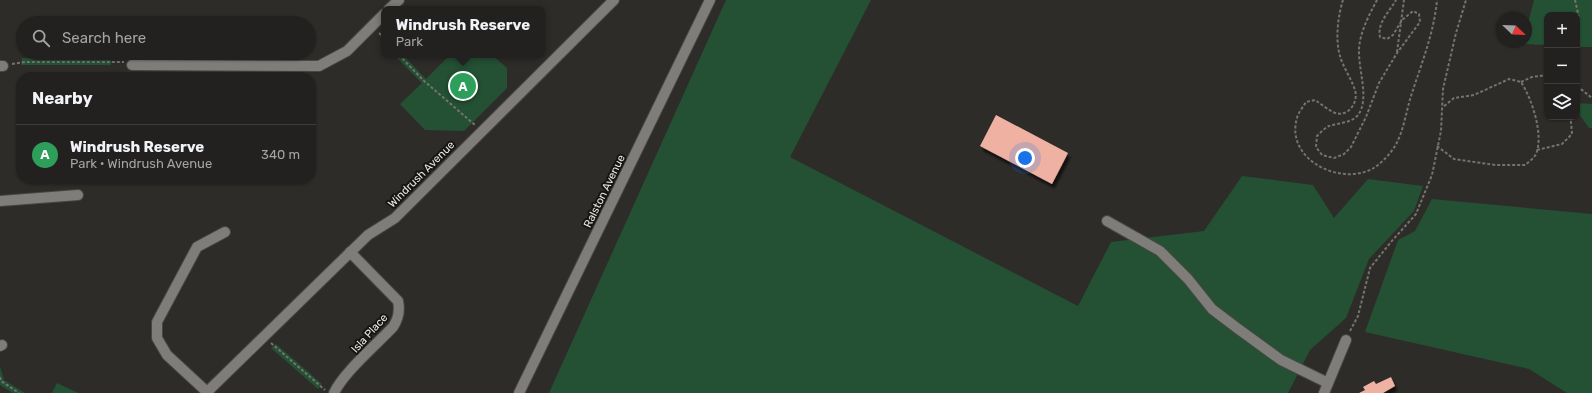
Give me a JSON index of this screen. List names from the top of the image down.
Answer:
{
  "streets": {
    "street": ["Windrush Avenue", "Ralston Avenue", "Isla Place"]
  },
  "crossings": [
    ["Windrush Avenue", "Isla Place"]
  ],
  "north": "bottom right",
  "page": {
    "popup": ["Windrush Reserve", "Park"],
    "map_buttons": ["+", "−"],
    "search": "Search here",
    "pins": "A",
    "heading": "Nearby",
    "list": [
      {
        "mark": "A",
        "name": "Windrush Reserve",
        "note": "Park · Windrush Avenue",
        "value": "340 m"
      }
    ]
  }
}
